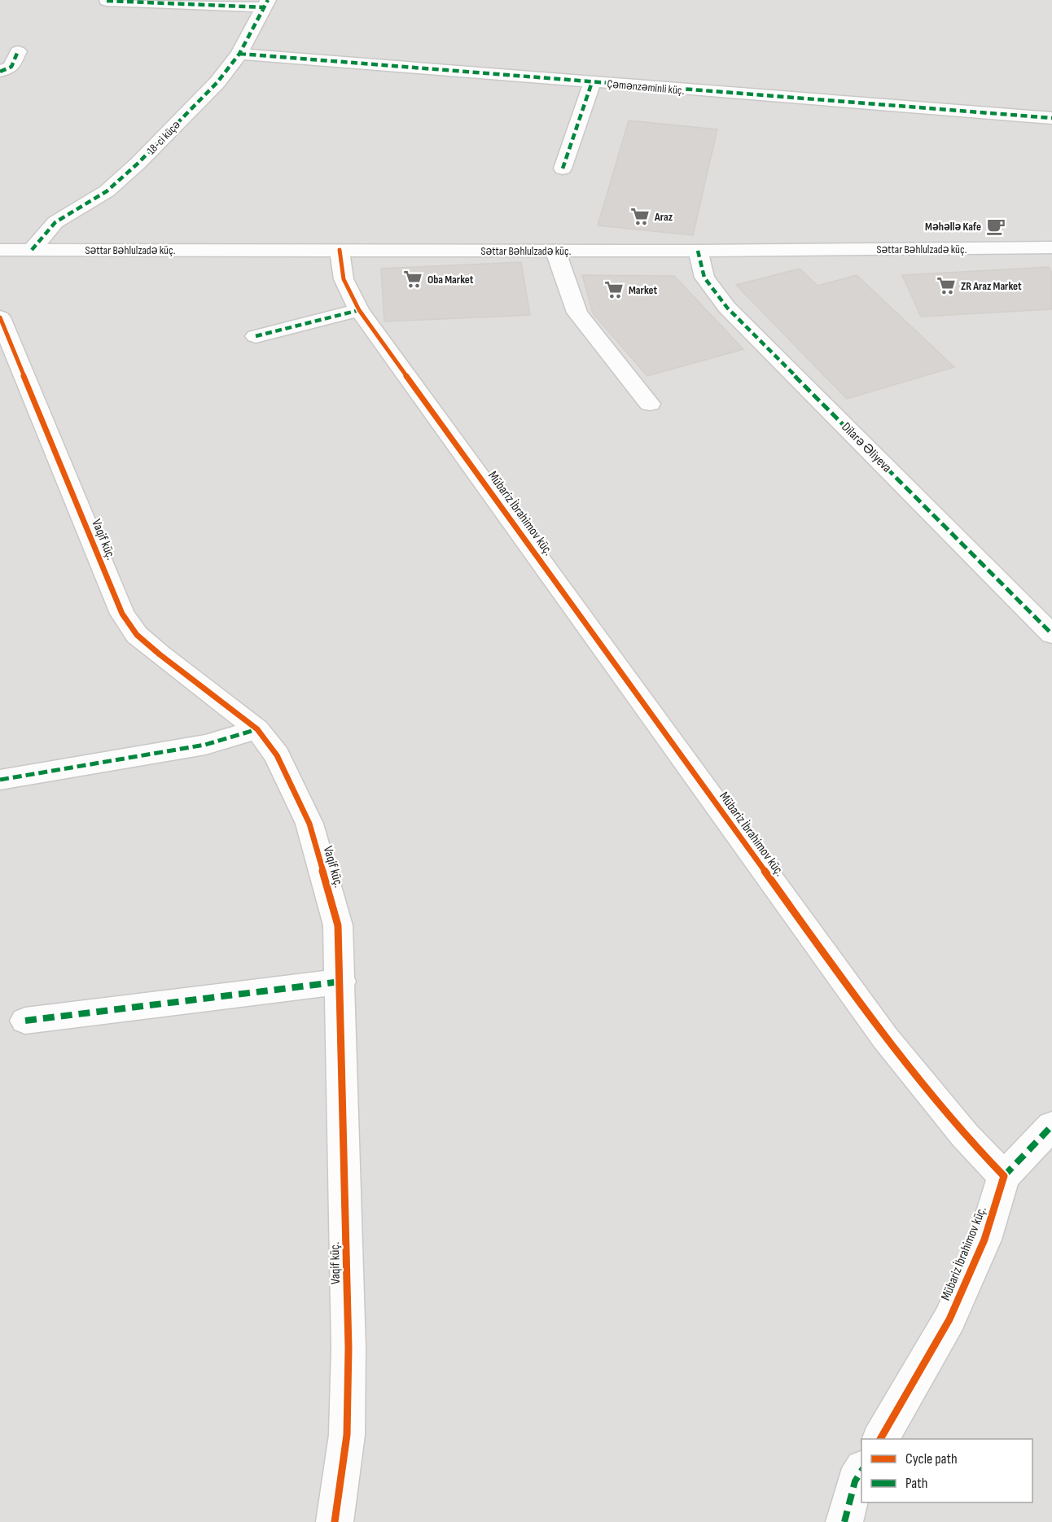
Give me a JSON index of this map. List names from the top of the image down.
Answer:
{
  "streets": {
    "street": [
      "Çəmənzəminli küç.",
      "18-ci küçə",
      "Səttar Bəhlulzadə küç.",
      "Dilarə Əliyeva",
      "Mübariz İbrahimov küç.",
      "Vaqif küç."
    ]
  },
  "crossings": [
    ["Çəmənzəminli küç.", "18-ci küçə"],
    ["18-ci küçə", "Səttar Bəhlulzadə küç."],
    ["Səttar Bəhlulzadə küç.", "Dilarə Əliyeva"],
    ["Səttar Bəhlulzadə küç.", "Mübariz İbrahimov küç."]
  ],
  "places": {
    "supermarket": [
      "Araz",
      "Oba Market",
      "ZR Araz Market",
      "Market"
    ],
    "cafe": ["Məhəllə Kafe"]
  },
  "legend": ["Cycle path", "Path"]
}
